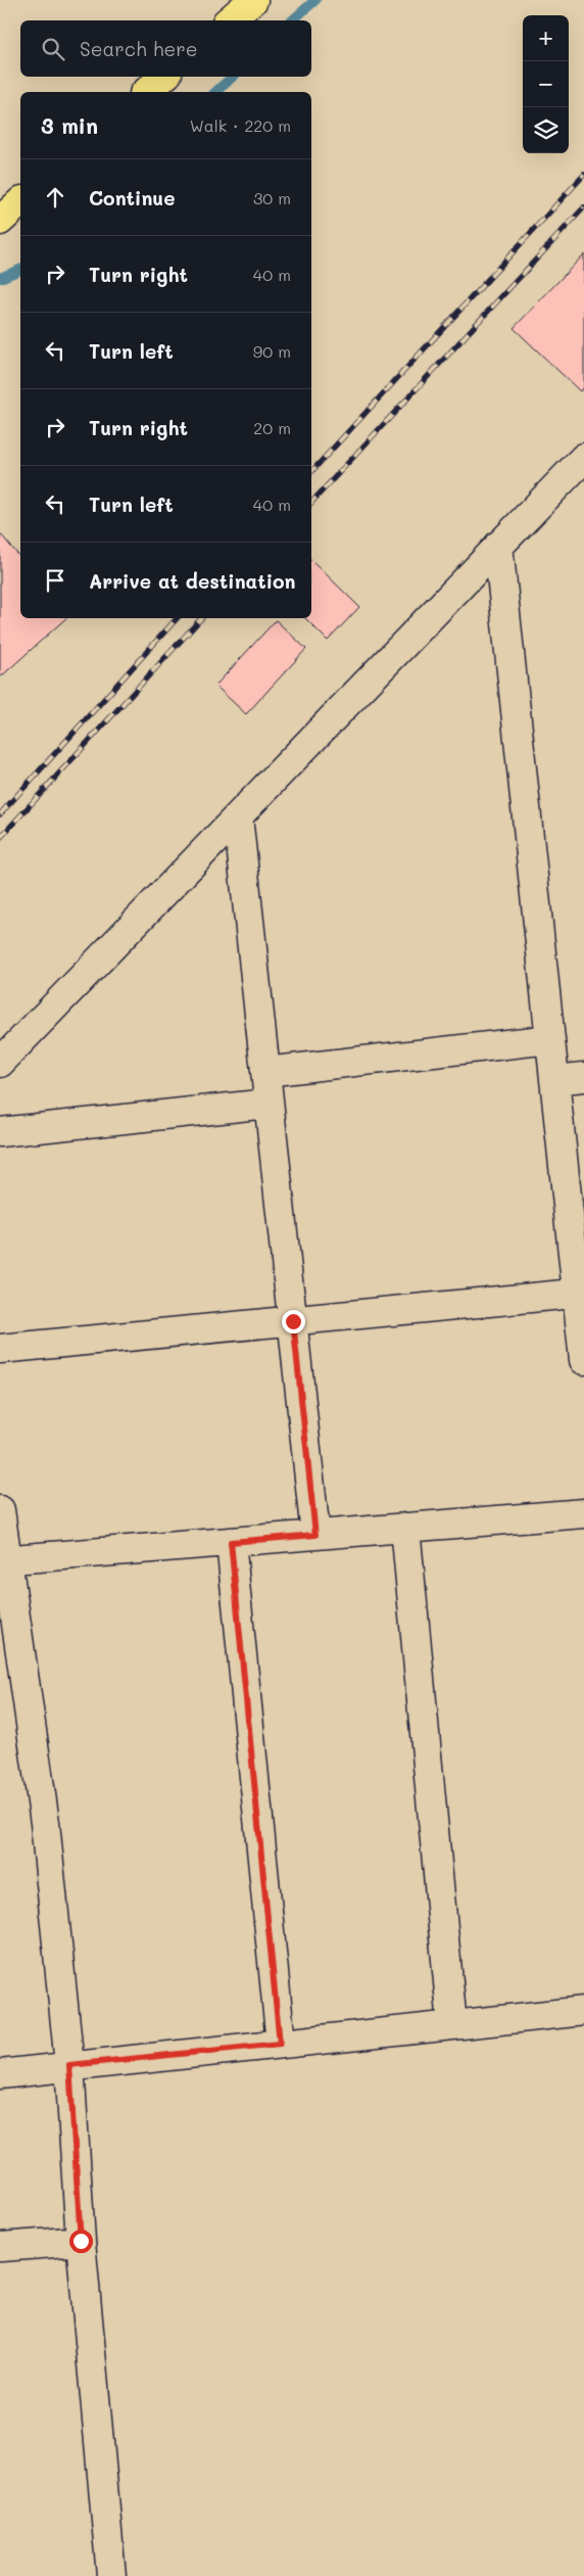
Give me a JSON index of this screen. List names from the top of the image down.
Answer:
{
  "page": {
    "map_buttons": ["+", "−"],
    "search": "Search here",
    "heading": ["3 min", "Walk · 220 m"],
    "list": [
      ["Continue", "30 m"],
      ["Turn right", "40 m"],
      ["Turn left", "90 m"],
      ["Turn right", "20 m"],
      ["Turn left", "40 m"],
      "Arrive at destination"
    ]
  }
}
